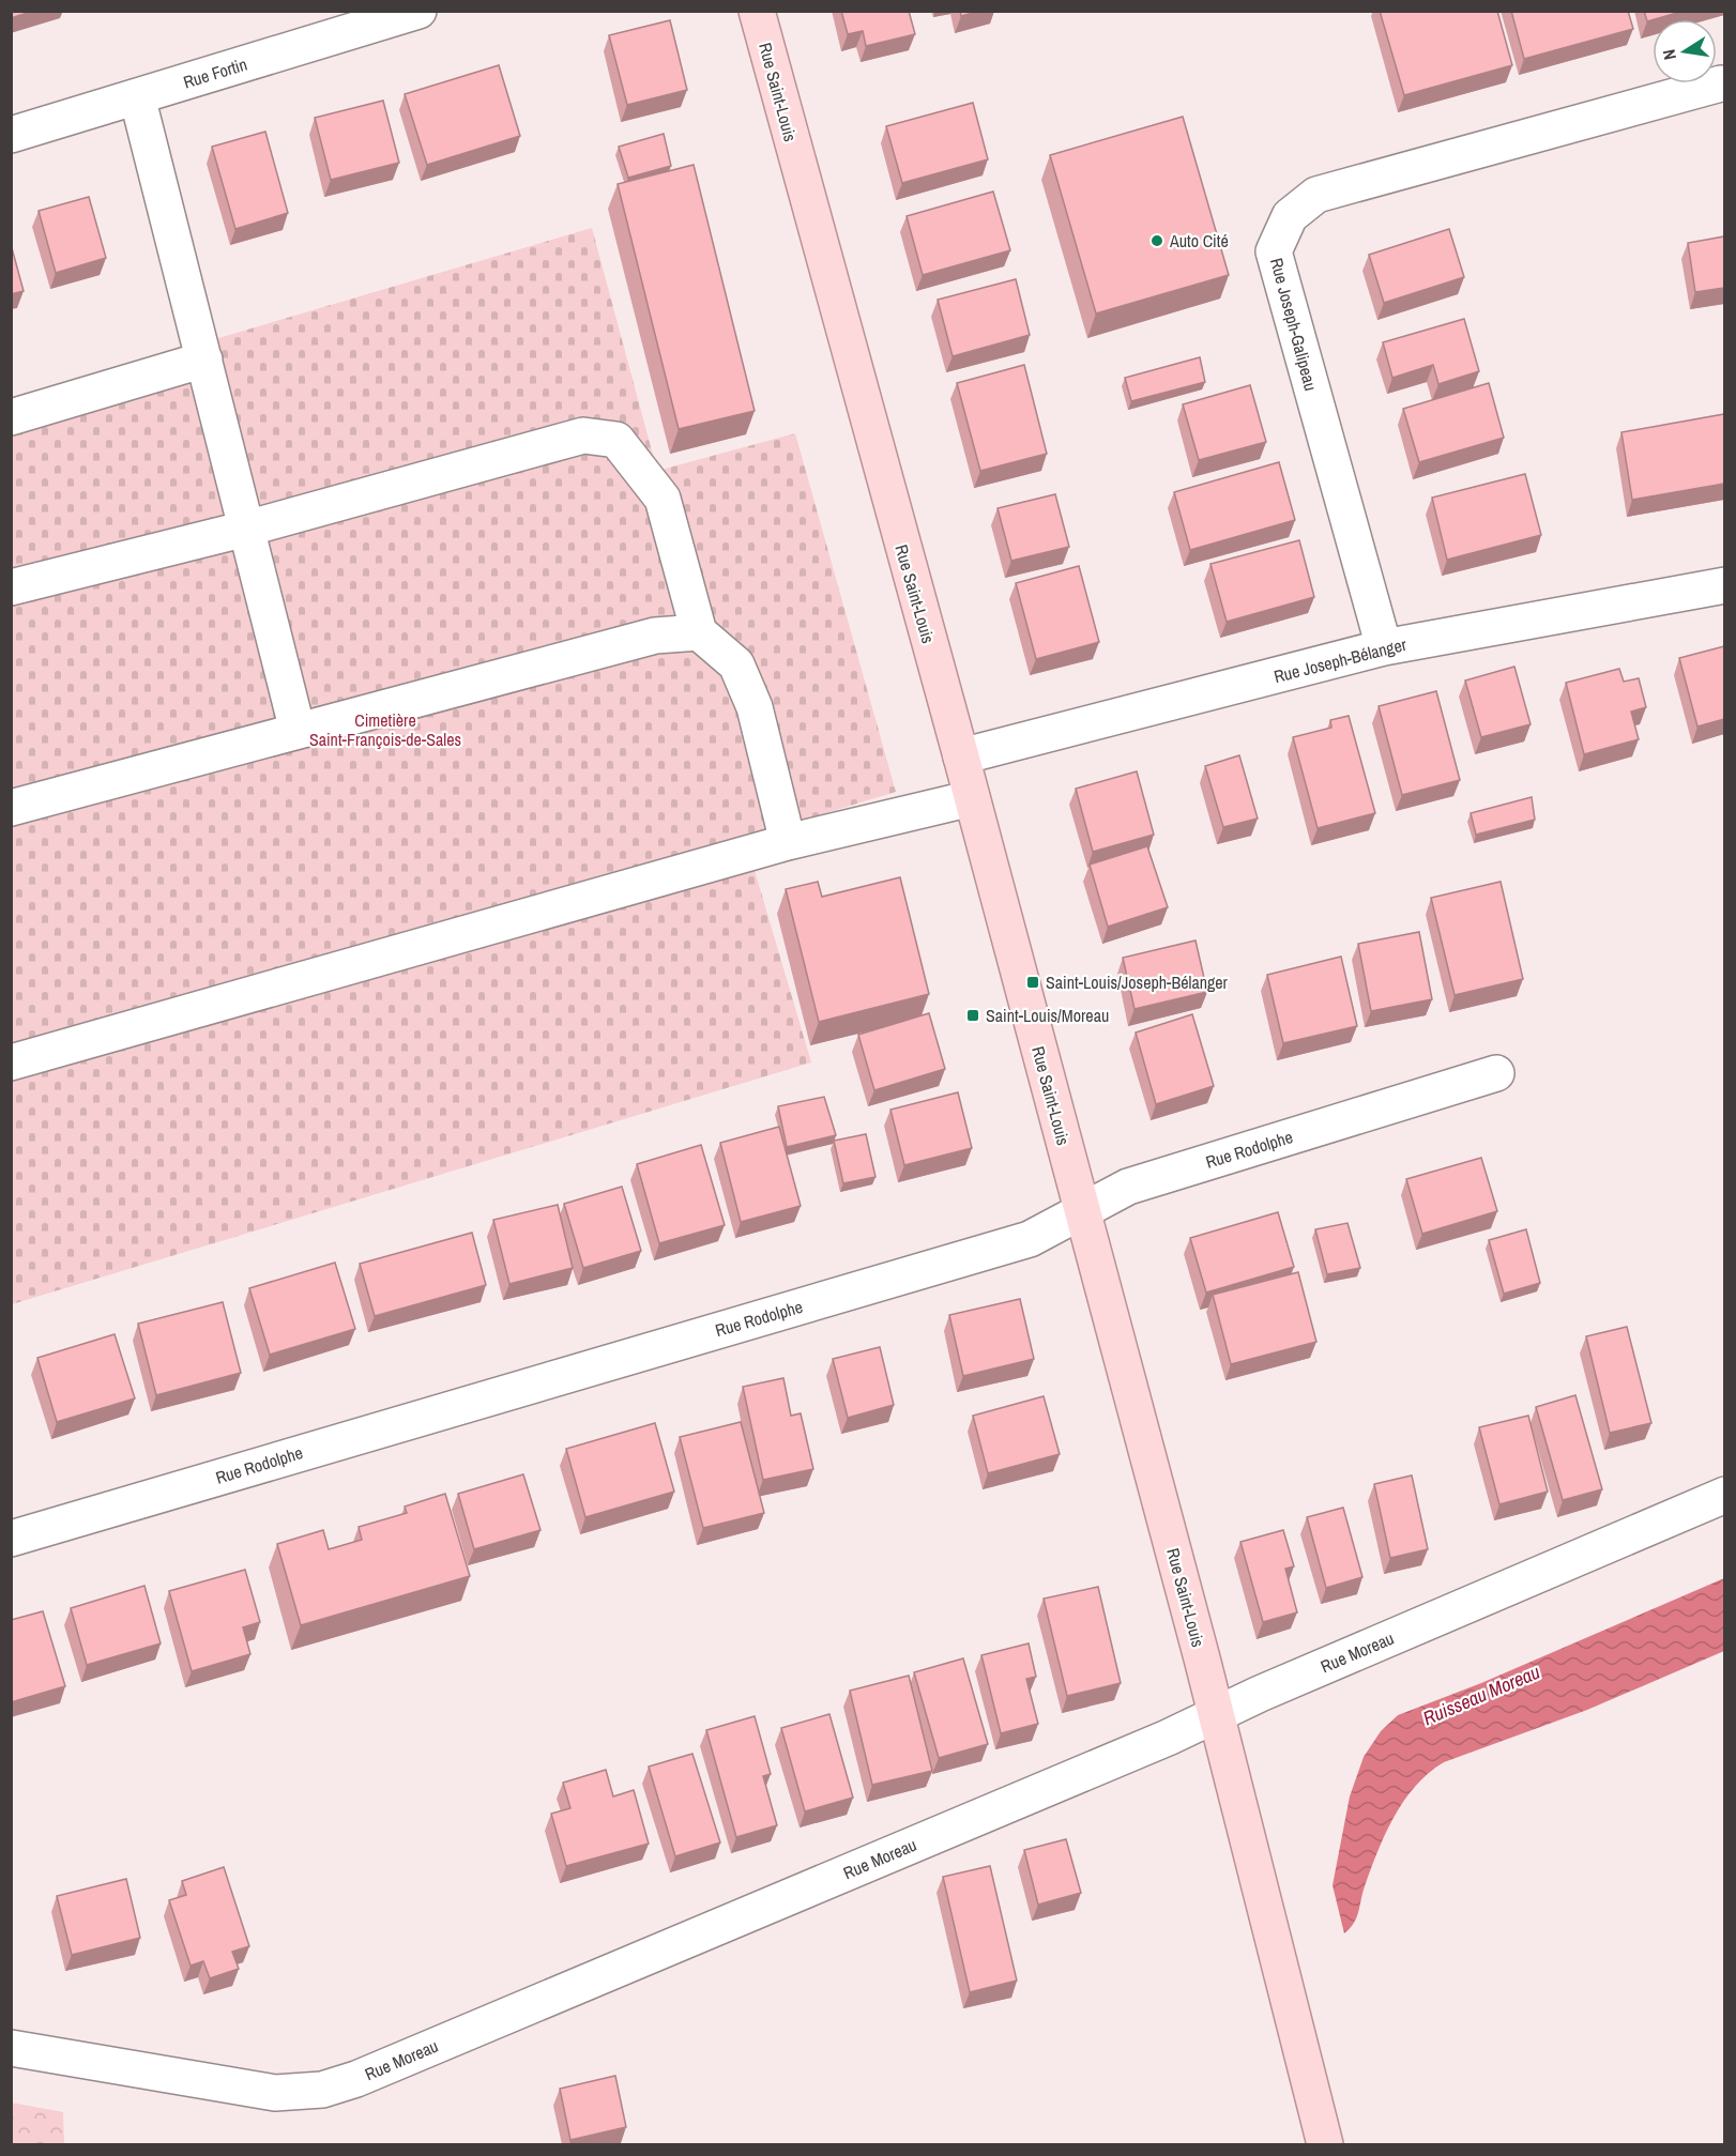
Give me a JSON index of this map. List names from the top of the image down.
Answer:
{
  "streets": {
    "main road": ["Rue Saint-Louis"],
    "street": [
      "Rue Fortin",
      "Rue Joseph-Galipeau",
      "Rue Joseph-Bélanger",
      "Rue Rodolphe",
      "Rue Moreau"
    ]
  },
  "crossings": [
    ["Rue Saint-Louis", "Rue Joseph-Bélanger"],
    ["Rue Saint-Louis", "Rue Rodolphe"],
    ["Rue Saint-Louis", "Rue Moreau"],
    ["Rue Joseph-Galipeau", "Rue Joseph-Bélanger"]
  ],
  "water": ["Ruisseau Moreau"],
  "parks": ["Cimetière Saint-François-de-Sales"],
  "places": {
    "other": ["Auto Cité"],
    "transit": ["Saint-Louis/Joseph-Bélanger", "Saint-Louis/Moreau"]
  },
  "north": "left"
}
